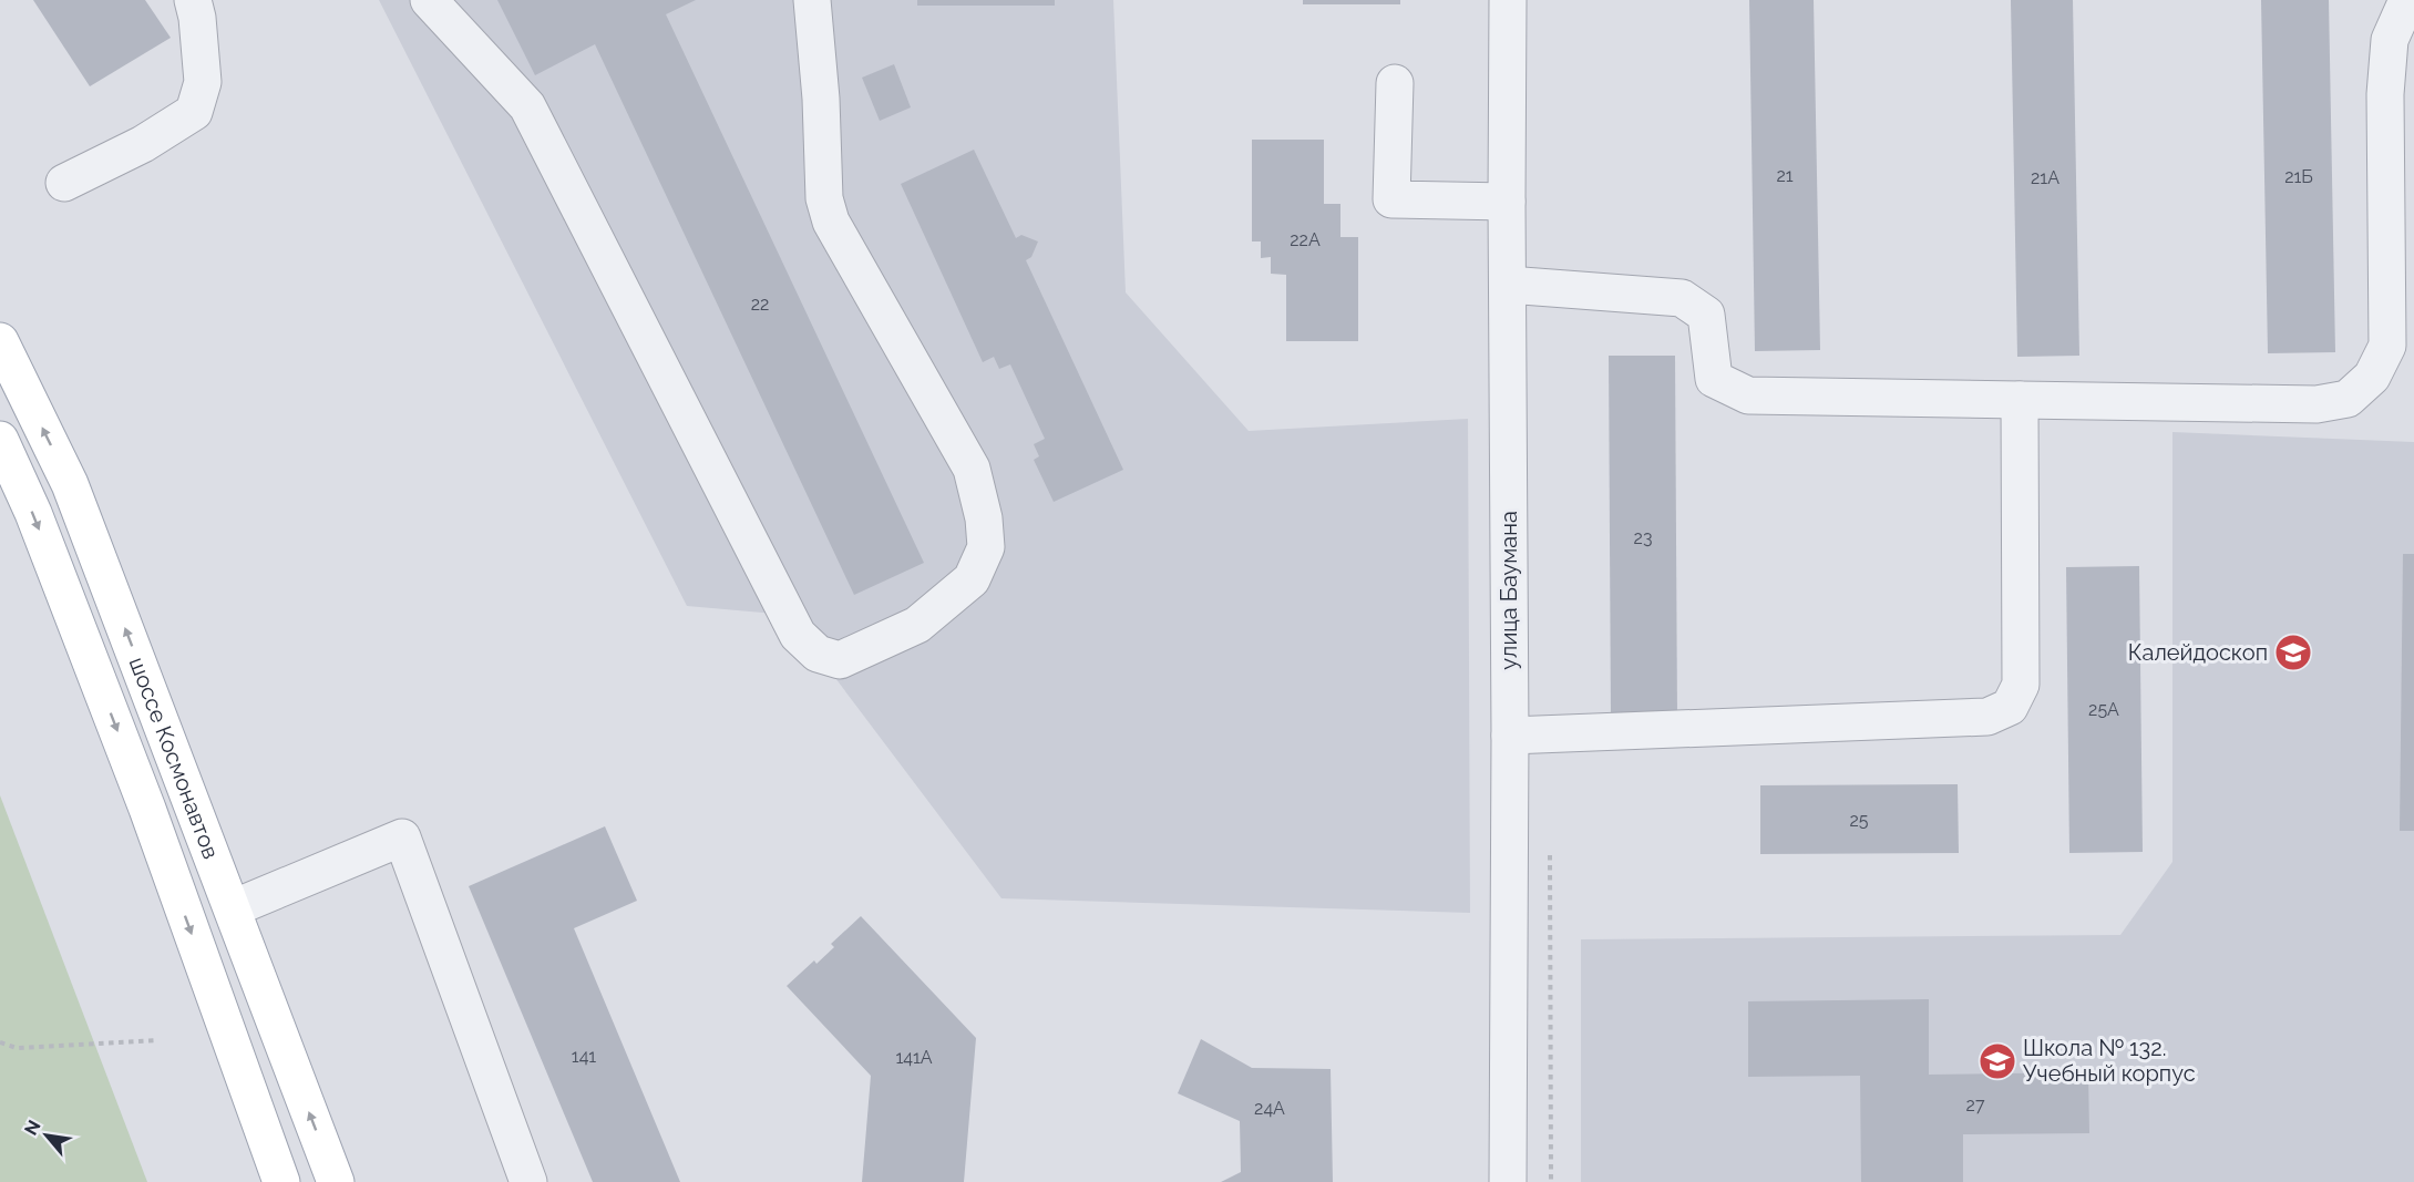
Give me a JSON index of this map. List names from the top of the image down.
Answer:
{
  "streets": {
    "main road": ["шоссе Космонавтов"],
    "street": ["улица Баумана"]
  },
  "places": {
    "school or university": ["Калейдоскоп", "Школа № 132. Учебный корпус"]
  },
  "house_numbers": [
    "21",
    "21Б",
    "21А",
    "22А",
    "22",
    "23",
    "25А",
    "25",
    "141",
    "141А",
    "27",
    "24А"
  ],
  "north": "top left"
}
